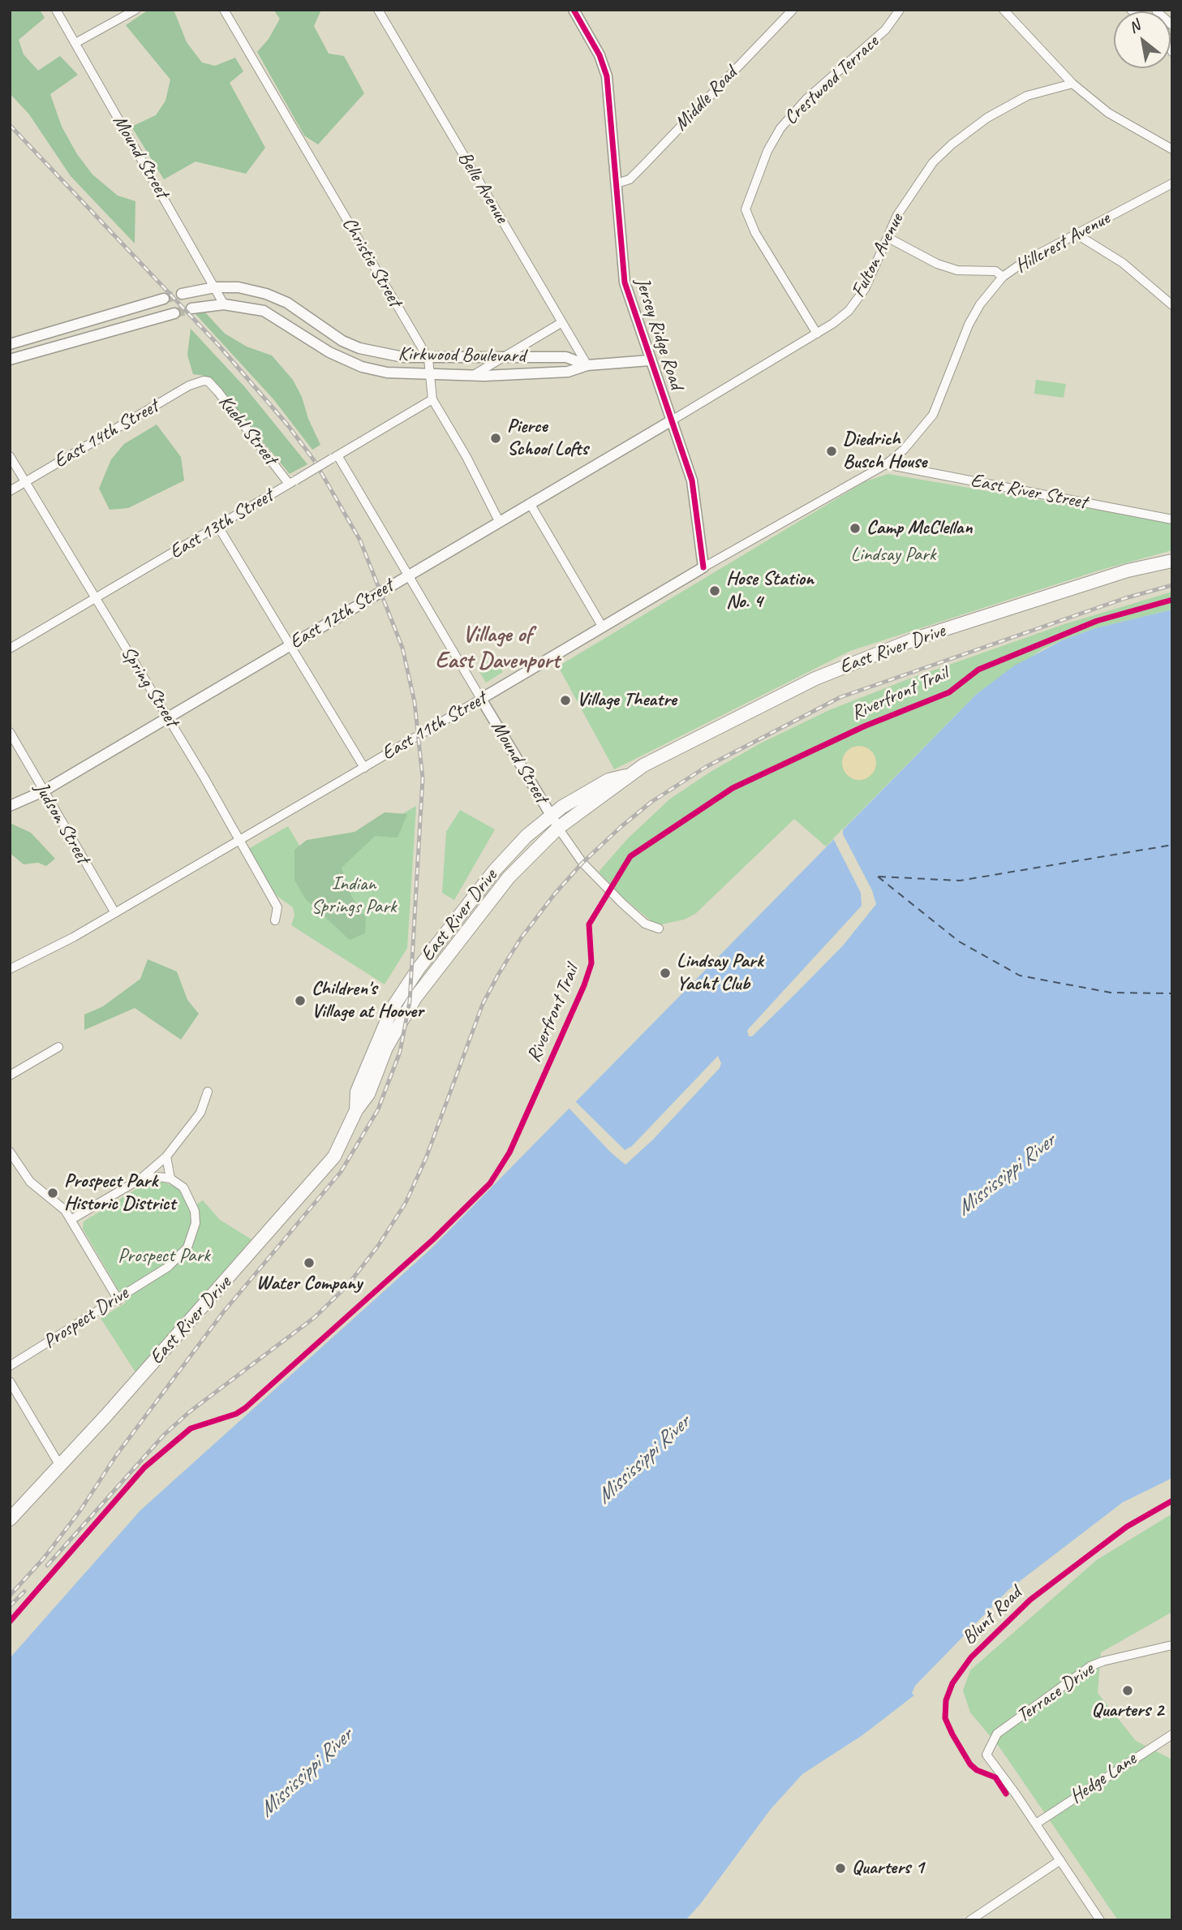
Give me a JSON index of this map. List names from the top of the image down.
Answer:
{
  "streets": {
    "main road": ["East River Drive"],
    "street": [
      "Crestwood Terrace",
      "Middle Road",
      "Mound Street",
      "Belle Avenue",
      "Hillcrest Avenue",
      "Fulton Avenue",
      "Christie Street",
      "Jersey Ridge Road",
      "Kirkwood Boulevard",
      "Kuehl Street",
      "East 14th Street",
      "East River Street",
      "East 13th Street",
      "East 12th Street",
      "Spring Street",
      "East 11th Street",
      "Judson Street",
      "Prospect Drive",
      "Terrace Drive",
      "Hedge Lane"
    ],
    "cycle path": ["Riverfront Trail", "Blunt Road"]
  },
  "crossings": [
    ["Crestwood Terrace", "Fulton Avenue"],
    ["Middle Road", "Jersey Ridge Road"],
    ["Mound Street", "Kirkwood Boulevard"],
    ["Mound Street", "East 13th Street"],
    ["Mound Street", "East 12th Street"],
    ["Mound Street", "East River Drive"],
    ["Mound Street", "East 11th Street"],
    ["Belle Avenue", "Kirkwood Boulevard"],
    ["Hillcrest Avenue", "East River Street"],
    ["Hillcrest Avenue", "East 11th Street"],
    ["Fulton Avenue", "Jersey Ridge Road"],
    ["Fulton Avenue", "East 12th Street"],
    ["Christie Street", "Kirkwood Boulevard"],
    ["Christie Street", "East 13th Street"],
    ["Christie Street", "East 12th Street"],
    ["Jersey Ridge Road", "Kirkwood Boulevard"],
    ["Jersey Ridge Road", "East 12th Street"],
    ["Jersey Ridge Road", "East 11th Street"],
    ["Kuehl Street", "East 14th Street"],
    ["Kuehl Street", "East 13th Street"],
    ["East 14th Street", "Spring Street"],
    ["East River Street", "East 11th Street"],
    ["East 13th Street", "Spring Street"],
    ["East 12th Street", "Spring Street"],
    ["East 12th Street", "Judson Street"],
    ["Spring Street", "East 11th Street"],
    ["East 11th Street", "Judson Street"],
    ["Terrace Drive", "Hedge Lane"]
  ],
  "districts": ["Village of East Davenport"],
  "water": ["Mississippi River"],
  "parks": ["Lindsay Park", "Indian Springs Park", "Prospect Park"],
  "places": [
    "Pierce School Lofts",
    "Diedrich Busch House",
    "Camp McClellan",
    "Hose Station No. 4",
    "Village Theatre",
    "Lindsay Park Yacht Club",
    "Children's Village at Hoover",
    "Prospect Park Historic District",
    "Water Company",
    "Quarters 2",
    "Quarters 1"
  ],
  "north": "top left"
}
